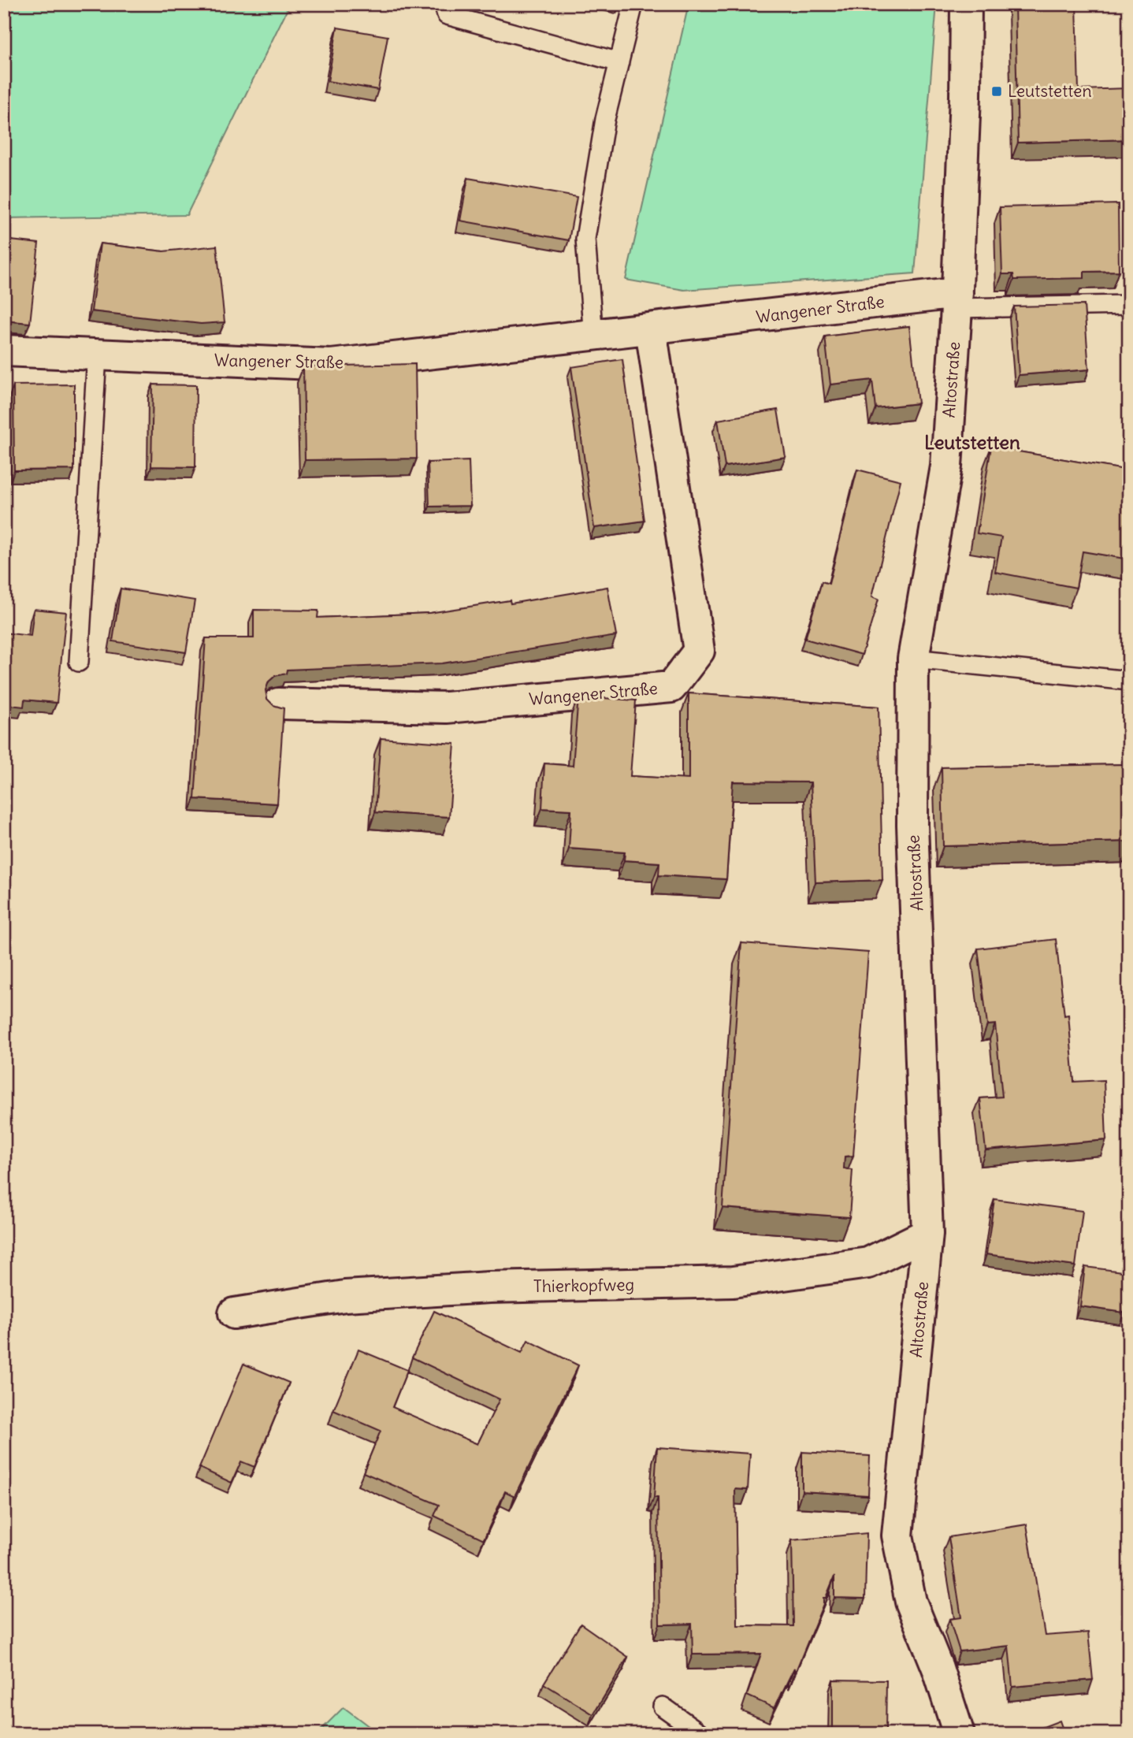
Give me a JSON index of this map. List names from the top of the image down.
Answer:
{
  "streets": {
    "street": ["Wangener Straße", "Altostraße", "Thierkopfweg"]
  },
  "crossings": [
    ["Wangener Straße", "Altostraße"],
    ["Altostraße", "Thierkopfweg"]
  ],
  "districts": ["Leutstetten"],
  "places": {
    "transit": ["Leutstetten"]
  }
}
